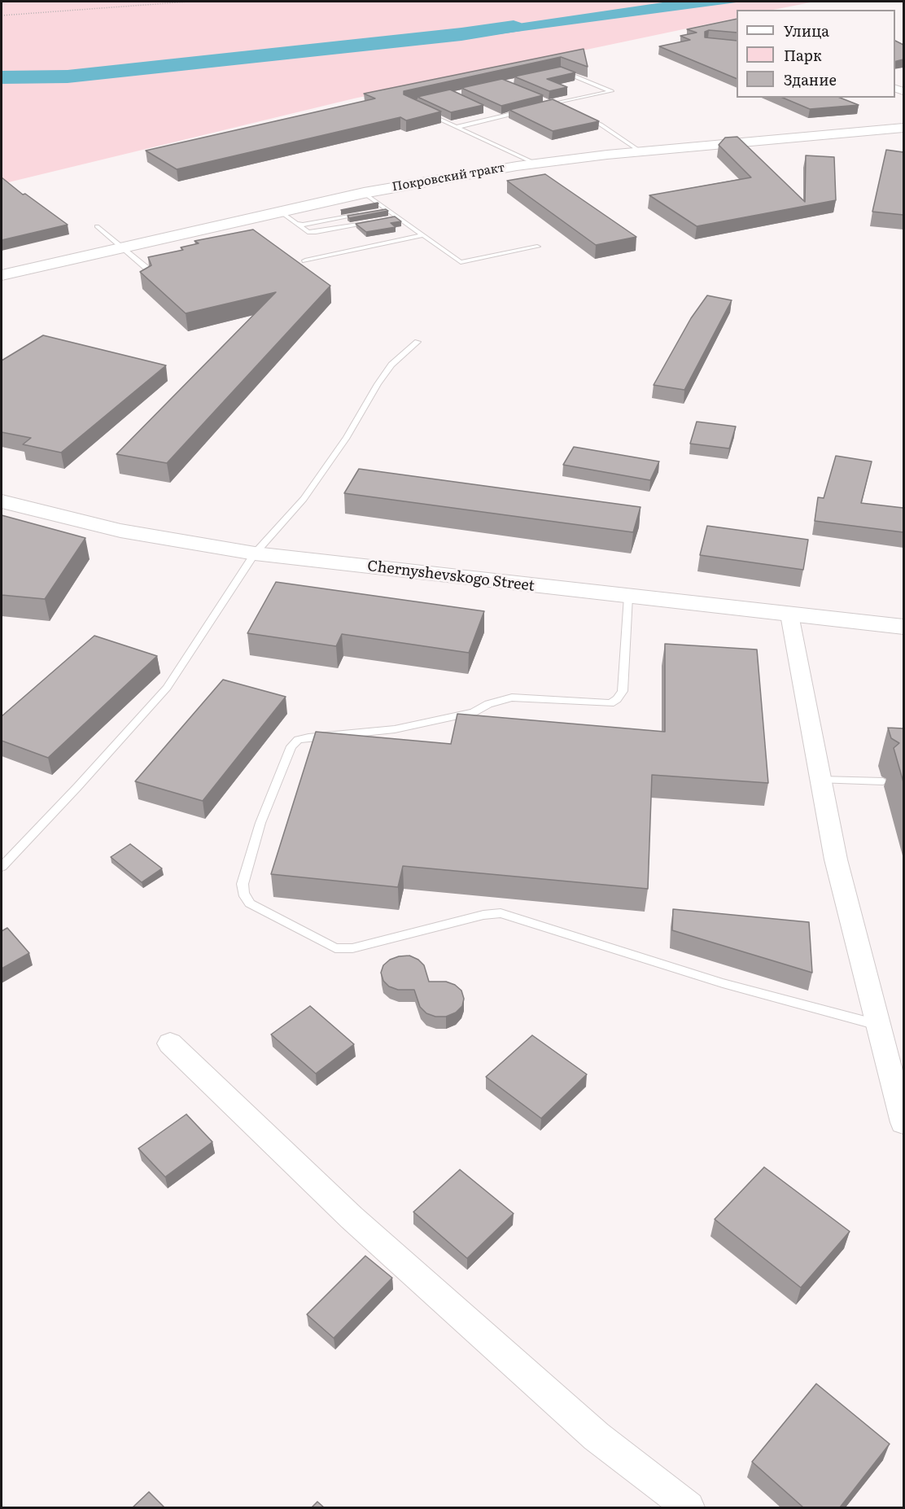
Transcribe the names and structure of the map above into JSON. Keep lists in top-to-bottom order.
{
  "streets": {
    "main road": ["Покровский тракт", "Chernyshevskogo Street"]
  },
  "legend": ["Улица", "Парк", "Здание"]
}
